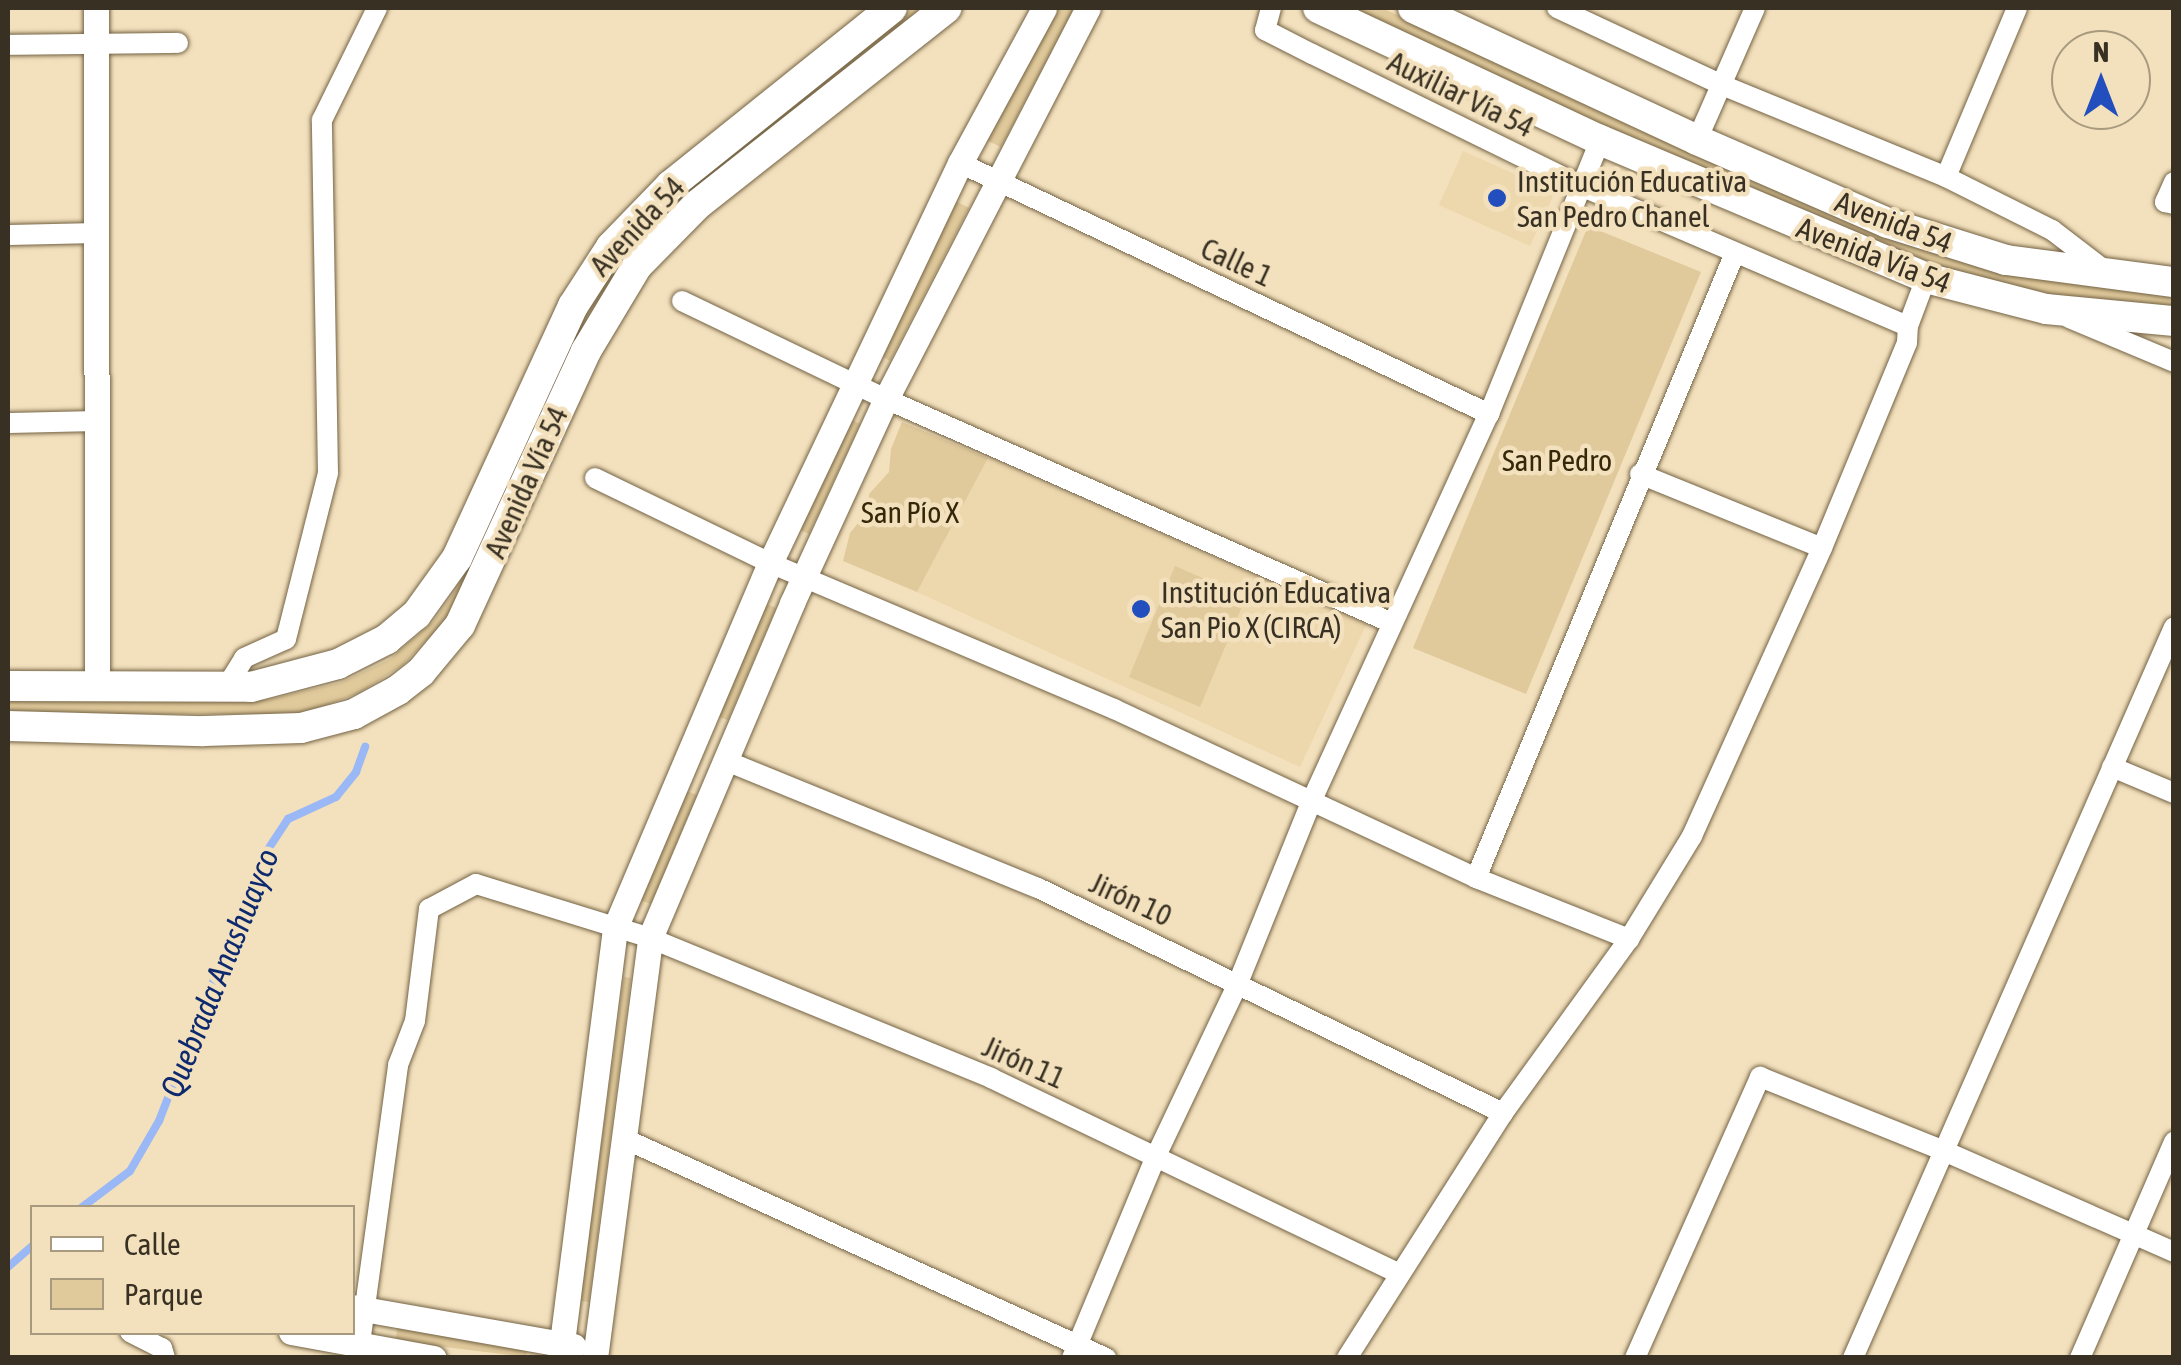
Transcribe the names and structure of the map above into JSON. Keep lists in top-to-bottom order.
{
  "streets": {
    "main road": ["Avenida 54", "Avenida Vía 54"],
    "street": [
      "Auxiliar Vía 54",
      "Calle 1",
      "Jirón 10",
      "Jirón 11"
    ]
  },
  "water": ["Quebrada Anashuayco"],
  "parks": ["San Pedro", "San Pío X"],
  "places": ["Institución Educativa San Pedro Chanel", "Institución Educativa San Pio X (CIRCA)"],
  "legend": ["Calle", "Parque"],
  "north": "top"
}
